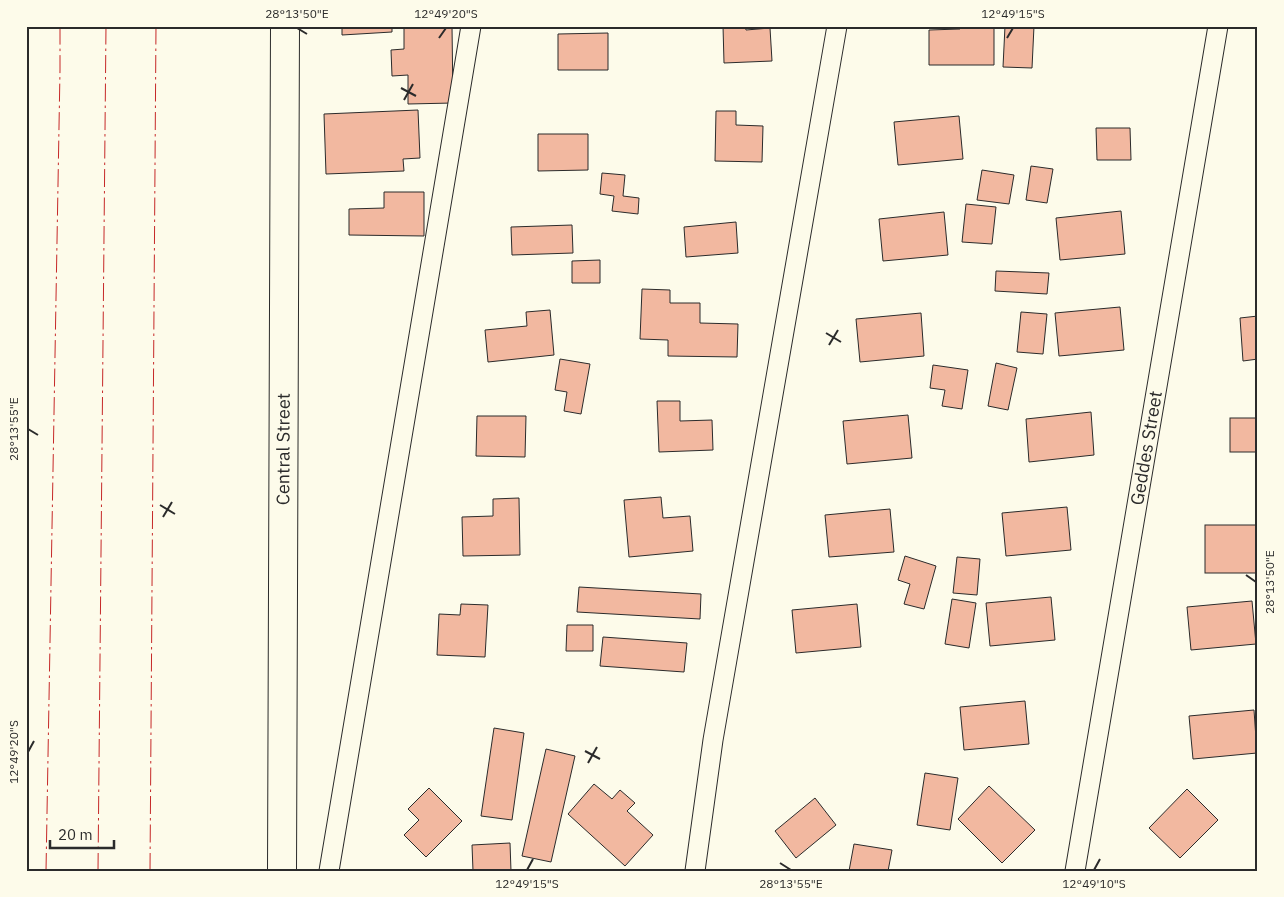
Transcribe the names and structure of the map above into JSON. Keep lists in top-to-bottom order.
{
  "streets": {
    "main road": ["Central Street"],
    "street": ["Geddes Street"]
  },
  "scale_bar": "20 m",
  "coordinates": [
    "28°13'50\"E",
    "12°49'20\"S",
    "12°49'15\"S",
    "28°13'55\"E",
    "12°49'10\"S"
  ]
}
